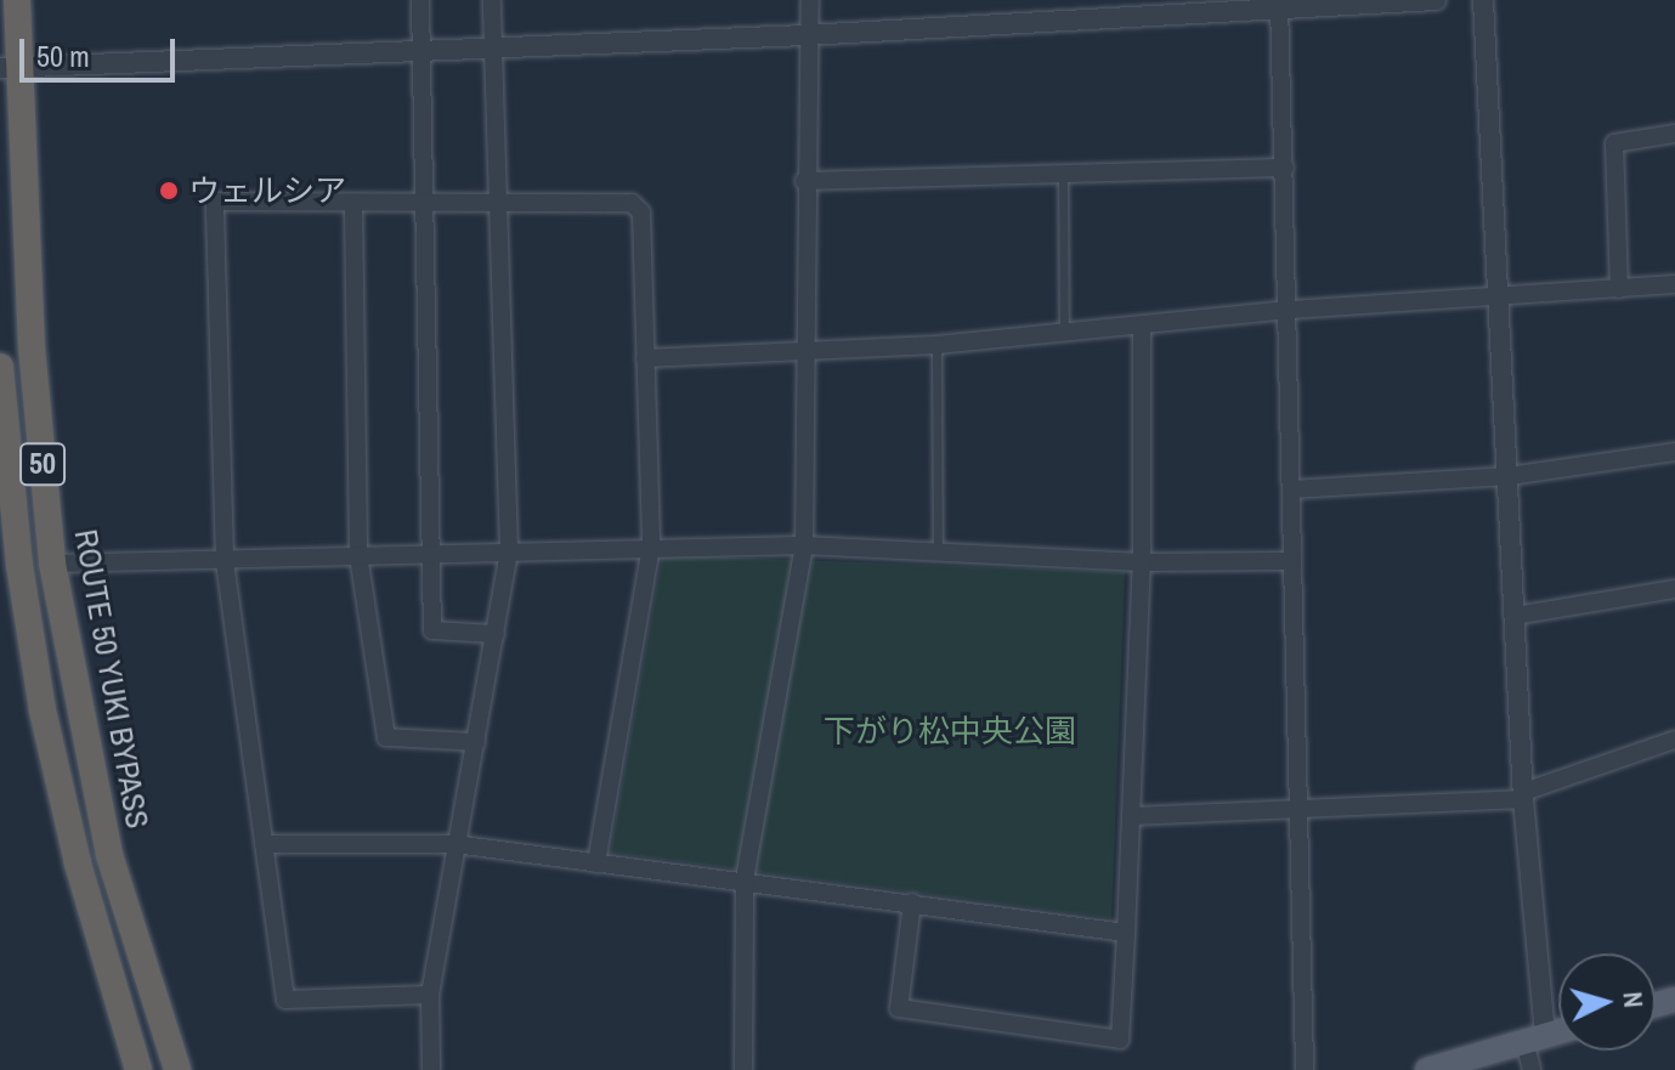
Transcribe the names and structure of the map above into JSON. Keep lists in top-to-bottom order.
{
  "streets": {
    "highway": ["50", "ROUTE 50 YUKI BYPASS"]
  },
  "parks": ["下がり松中央公園"],
  "places": ["ウェルシア"],
  "scale_bar": "50 m",
  "north": "right"
}
